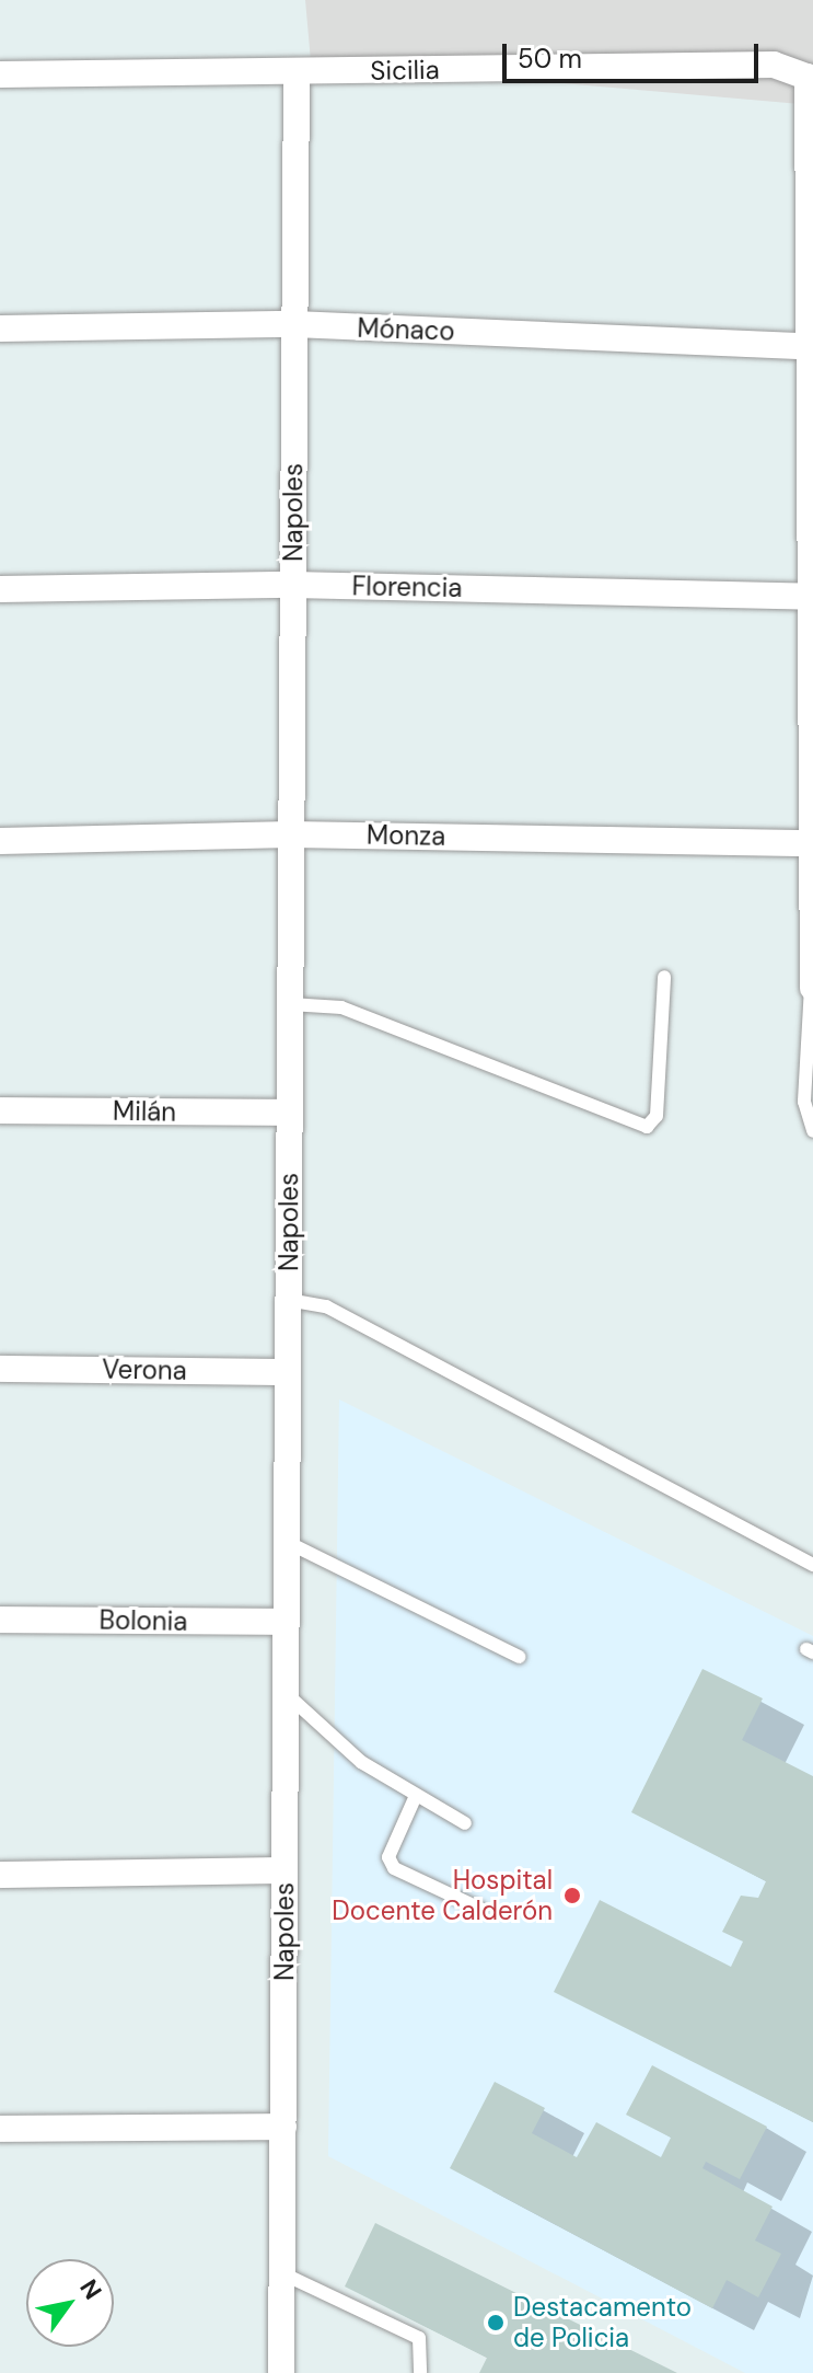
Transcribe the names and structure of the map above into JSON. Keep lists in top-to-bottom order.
{
  "streets": {
    "street": [
      "Sicilia",
      "Mónaco",
      "Napoles",
      "Florencia",
      "Monza",
      "Milán",
      "Verona",
      "Bolonia"
    ]
  },
  "crossings": [
    ["Sicilia", "Napoles"],
    ["Mónaco", "Napoles"],
    ["Napoles", "Florencia"],
    ["Napoles", "Monza"],
    ["Napoles", "Milán"],
    ["Napoles", "Verona"],
    ["Napoles", "Bolonia"]
  ],
  "places": ["Hospital Docente Calderón", "Destacamento de Policia"],
  "scale_bar": "50 m",
  "north": "top right"
}
